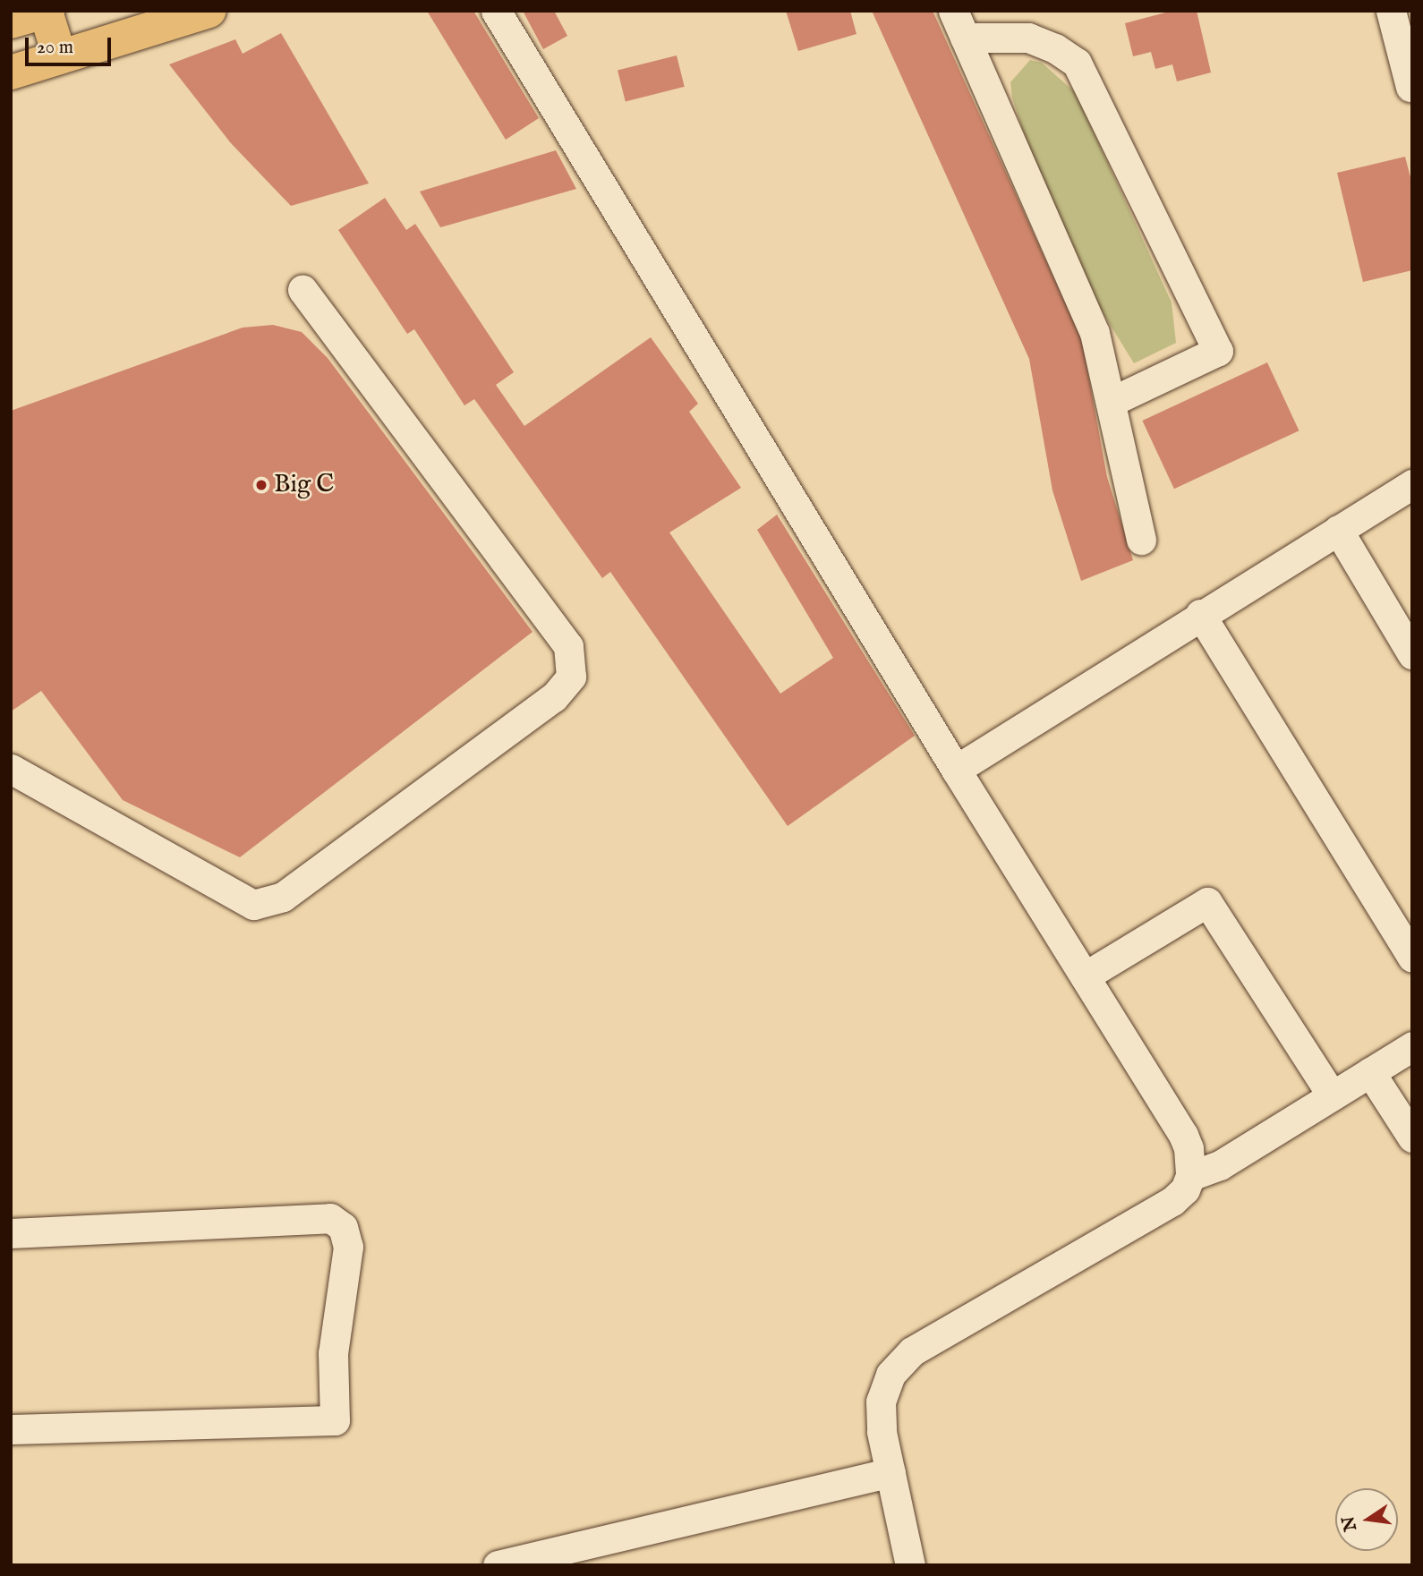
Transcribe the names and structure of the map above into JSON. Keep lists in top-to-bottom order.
{
  "places": ["Big C"],
  "scale_bar": "20 m",
  "north": "left"
}
